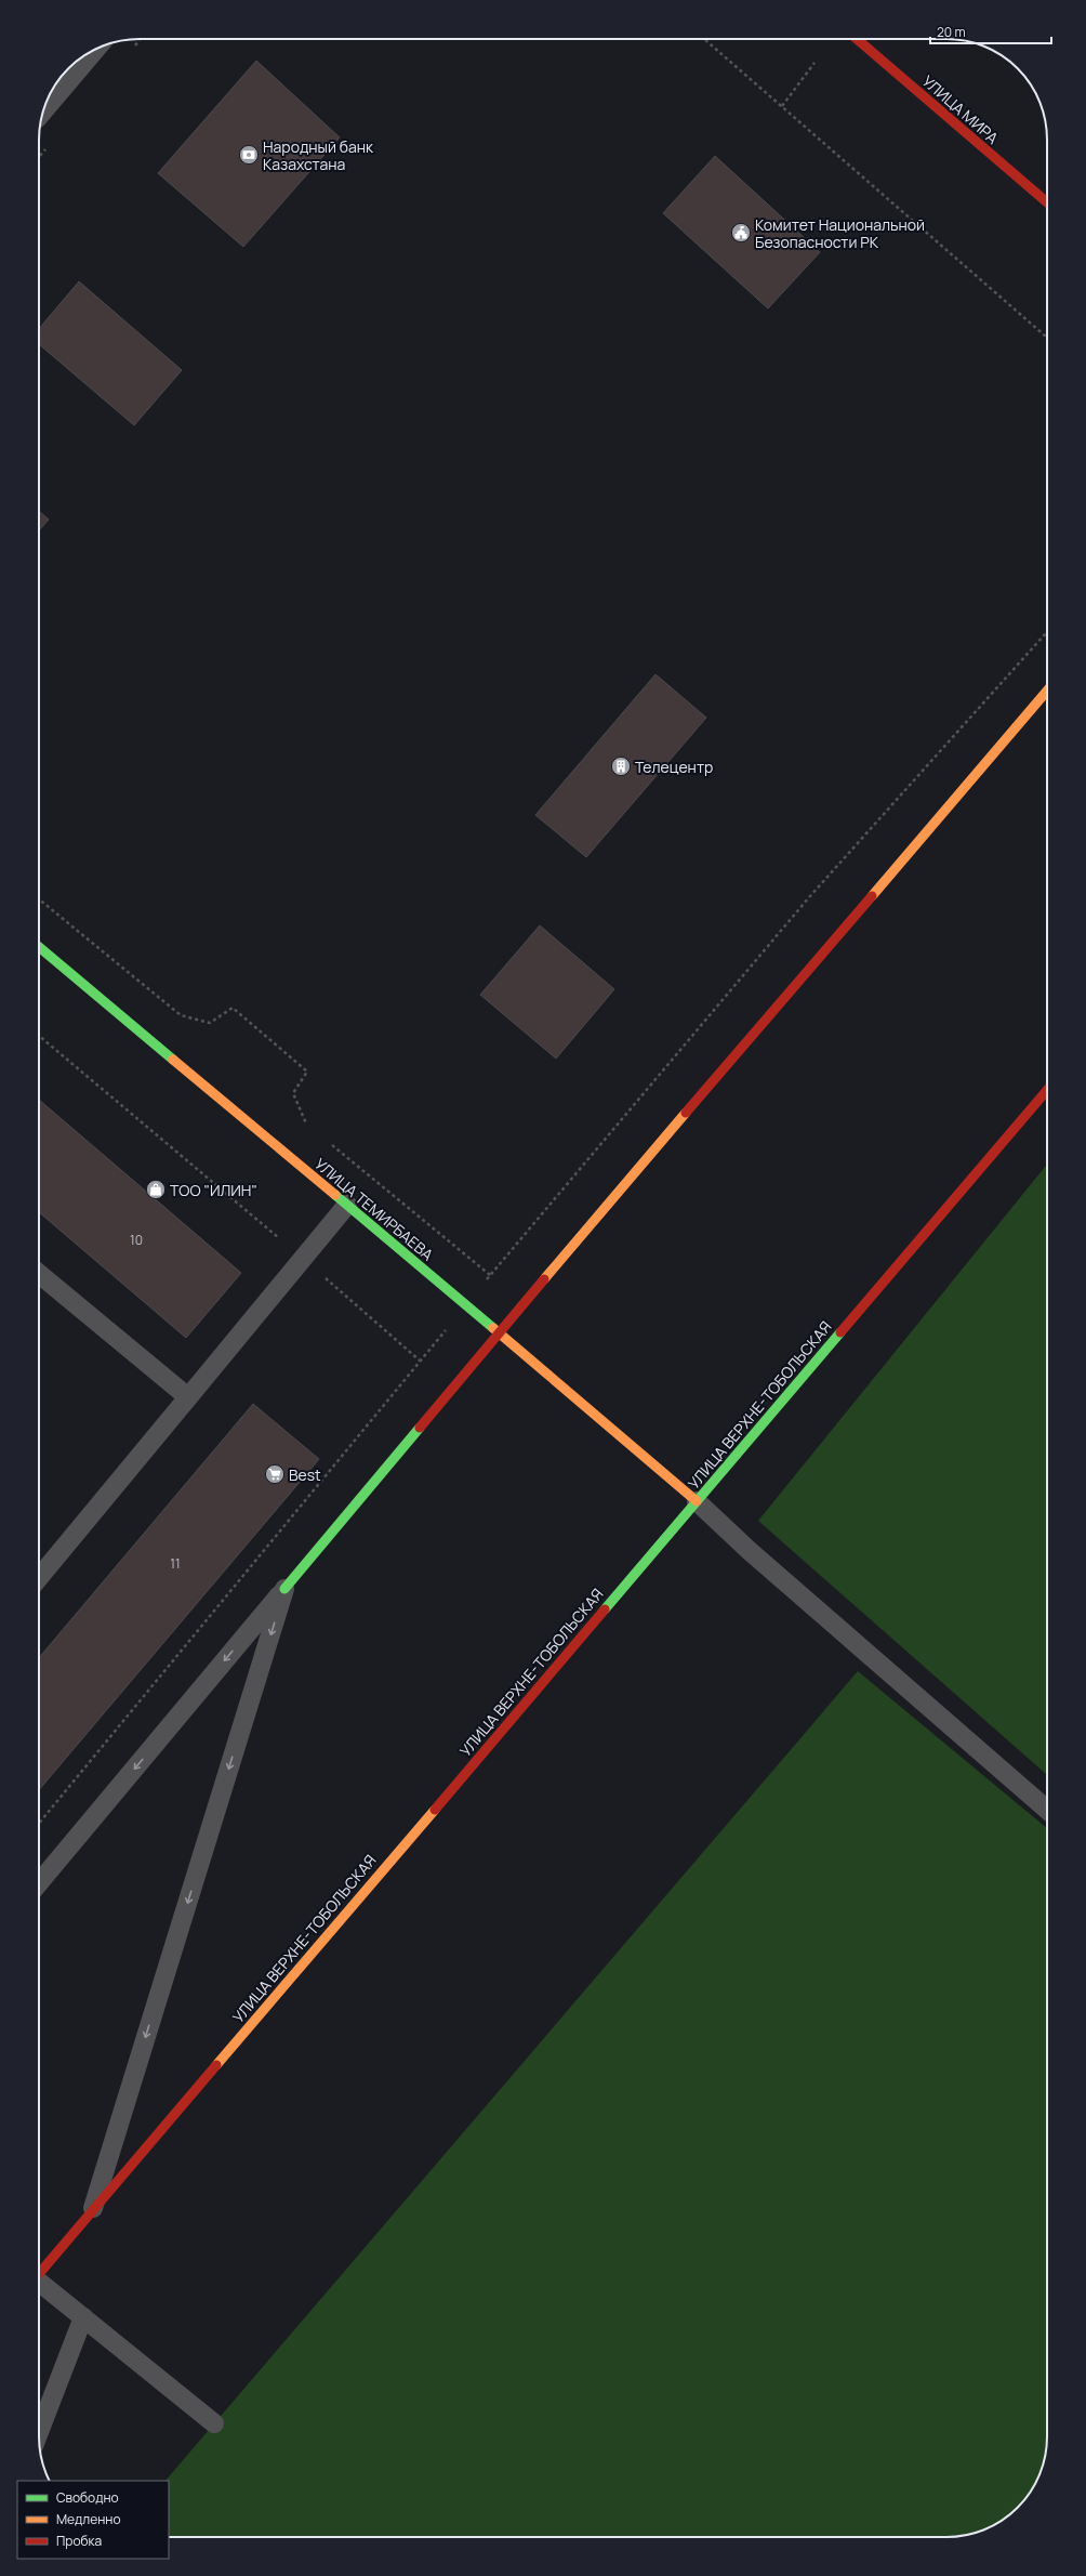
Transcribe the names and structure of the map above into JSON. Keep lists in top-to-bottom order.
{
  "streets": {
    "street": ["УЛИЦА МИРА", "УЛИЦА ТЕМИРБАЕВА", "УЛИЦА ВЕРХНЕ-ТОБОЛЬСКАЯ"]
  },
  "crossings": [
    ["УЛИЦА ТЕМИРБАЕВА", "УЛИЦА ВЕРХНЕ-ТОБОЛЬСКАЯ"]
  ],
  "places": {
    "bank": ["Народный банк Казахстана"],
    "public building": ["Комитет Национальной Безопасности РК"],
    "building": ["Телецентр"],
    "shop": ["ТОО \"ИЛИН\""],
    "supermarket": ["Best"]
  },
  "house_numbers": ["10", "11"],
  "legend": ["Свободно", "Медленно", "Пробка"],
  "scale_bar": "20 m"
}
